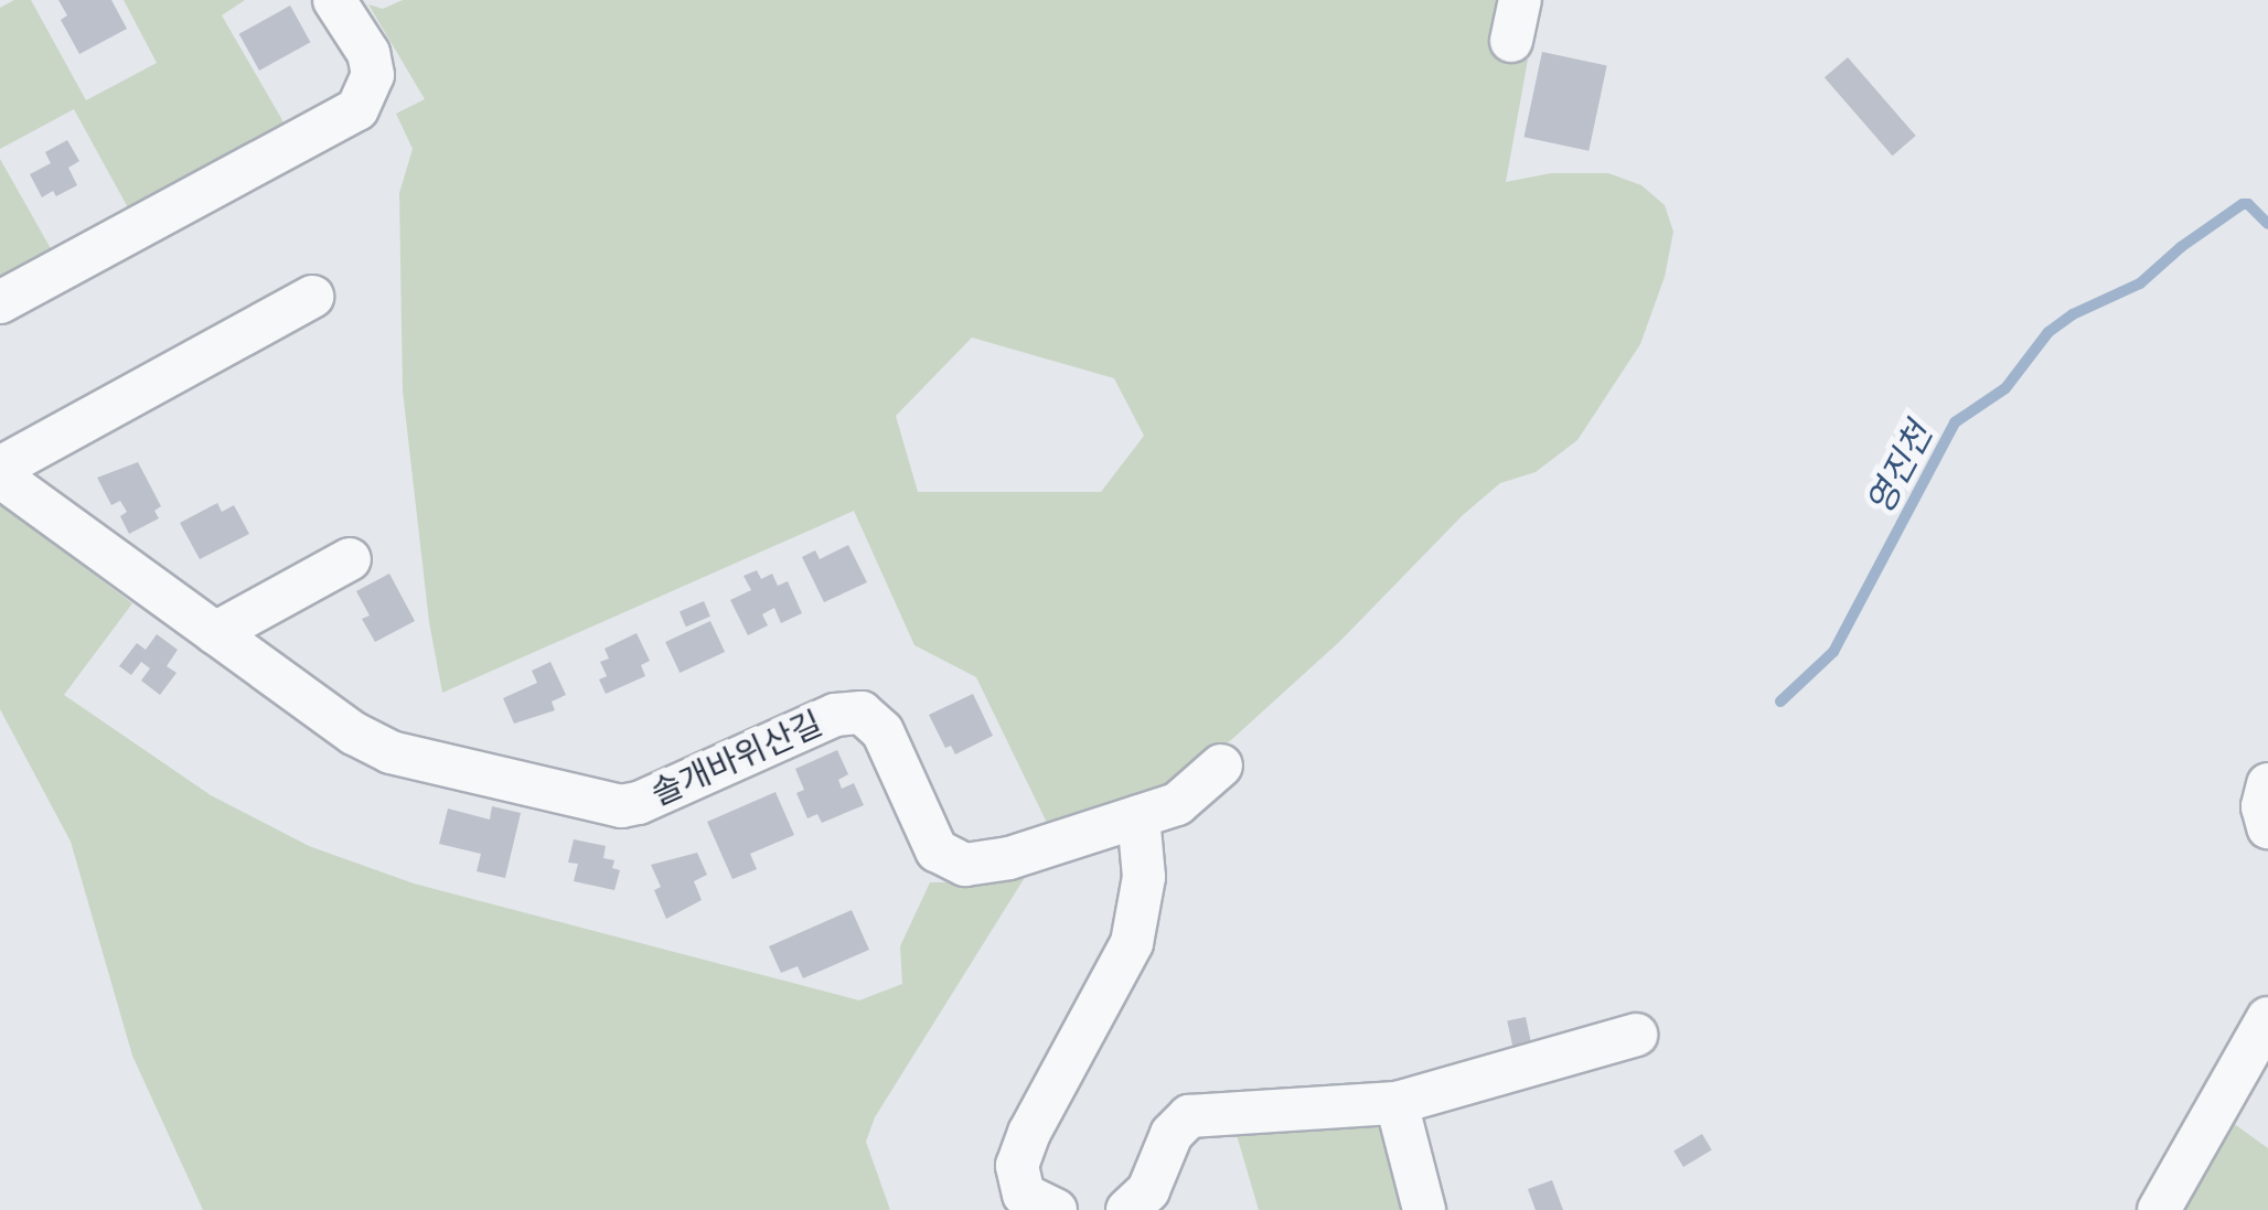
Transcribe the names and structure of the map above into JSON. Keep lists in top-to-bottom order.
{
  "streets": {
    "lane": ["솔개바위산길"]
  },
  "water": ["영진천"]
}
